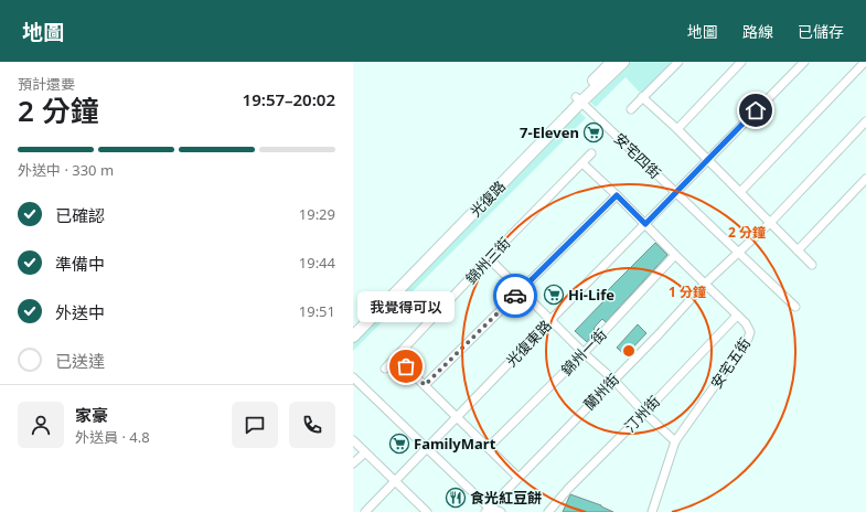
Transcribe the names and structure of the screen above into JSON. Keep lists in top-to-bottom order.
{
  "streets": {
    "street": [
      "安宅四街",
      "光復路",
      "錦州三街",
      "光復東路",
      "錦州一街",
      "安宅五街",
      "蘭州街",
      "汀州街"
    ]
  },
  "crossings": [
    ["安宅四街", "光復路"],
    ["安宅四街", "光復東路"],
    ["安宅四街", "蘭州街"],
    ["錦州三街", "安宅五街"],
    ["光復東路", "安宅五街"],
    ["錦州一街", "安宅五街"],
    ["安宅五街", "蘭州街"],
    ["安宅五街", "汀州街"]
  ],
  "places": {
    "supermarket": ["7-Eleven", "Hi-Life", "FamilyMart"],
    "other": ["我覺得可以"],
    "restaurant": ["食光紅豆餅"]
  },
  "page": {
    "header": "地圖",
    "nav": ["地圖", "路線", "已儲存"],
    "heading": ["2 分鐘", "預計還要", "19:57–20:02"],
    "panel": ["家豪", "外送員 · 4.8"],
    "bar": "外送中 · 330 m",
    "list": [
      ["已確認", "19:29"],
      ["準備中", "19:44"],
      ["外送中", "19:51"],
      "已送達"
    ],
    "bubble": "我覺得可以"
  },
  "rings": ["2 分鐘", "1 分鐘"]
}
